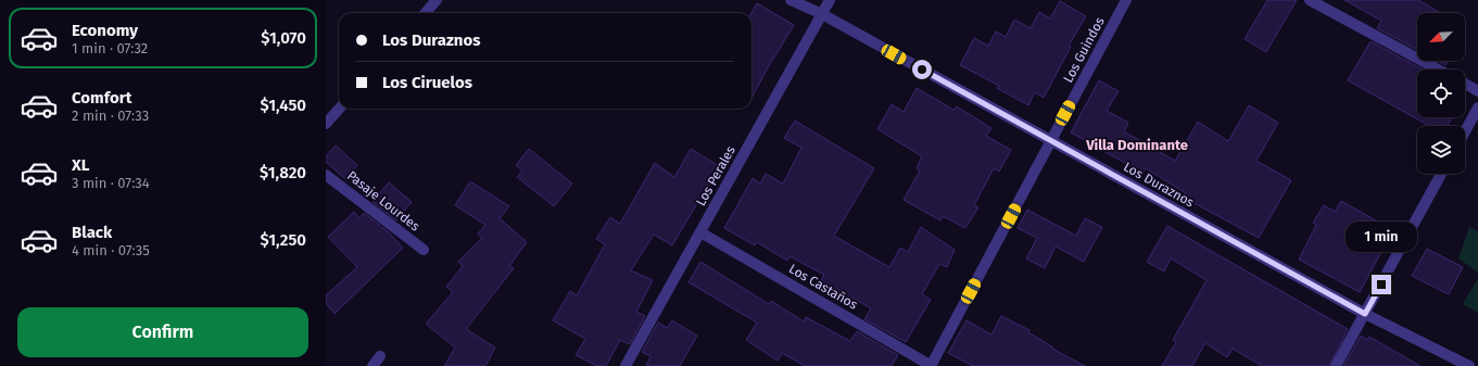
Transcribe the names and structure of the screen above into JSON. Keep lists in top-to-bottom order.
{
  "streets": {
    "street": [
      "Los Guindos",
      "Los Perales",
      "Los Duraznos",
      "Pasaje Lourdes",
      "Los Castaños"
    ]
  },
  "crossings": [
    ["Los Guindos", "Los Duraznos"],
    ["Los Guindos", "Los Castaños"],
    ["Los Perales", "Los Duraznos"],
    ["Los Perales", "Los Castaños"]
  ],
  "districts": ["Villa Dominante"],
  "north": "bottom left",
  "page": {
    "list": [
      {
        "name": "Economy",
        "note": "1 min · 07:32",
        "value": "$1,070"
      },
      {
        "name": "Comfort",
        "note": "2 min · 07:33",
        "value": "$1,450"
      },
      {
        "name": "XL",
        "note": "3 min · 07:34",
        "value": "$1,820"
      },
      {
        "name": "Black",
        "note": "4 min · 07:35",
        "value": "$1,250"
      }
    ],
    "banner": ["Los Duraznos", "Los Ciruelos"],
    "bubble": "1 min",
    "buttons": "Confirm"
  }
}
